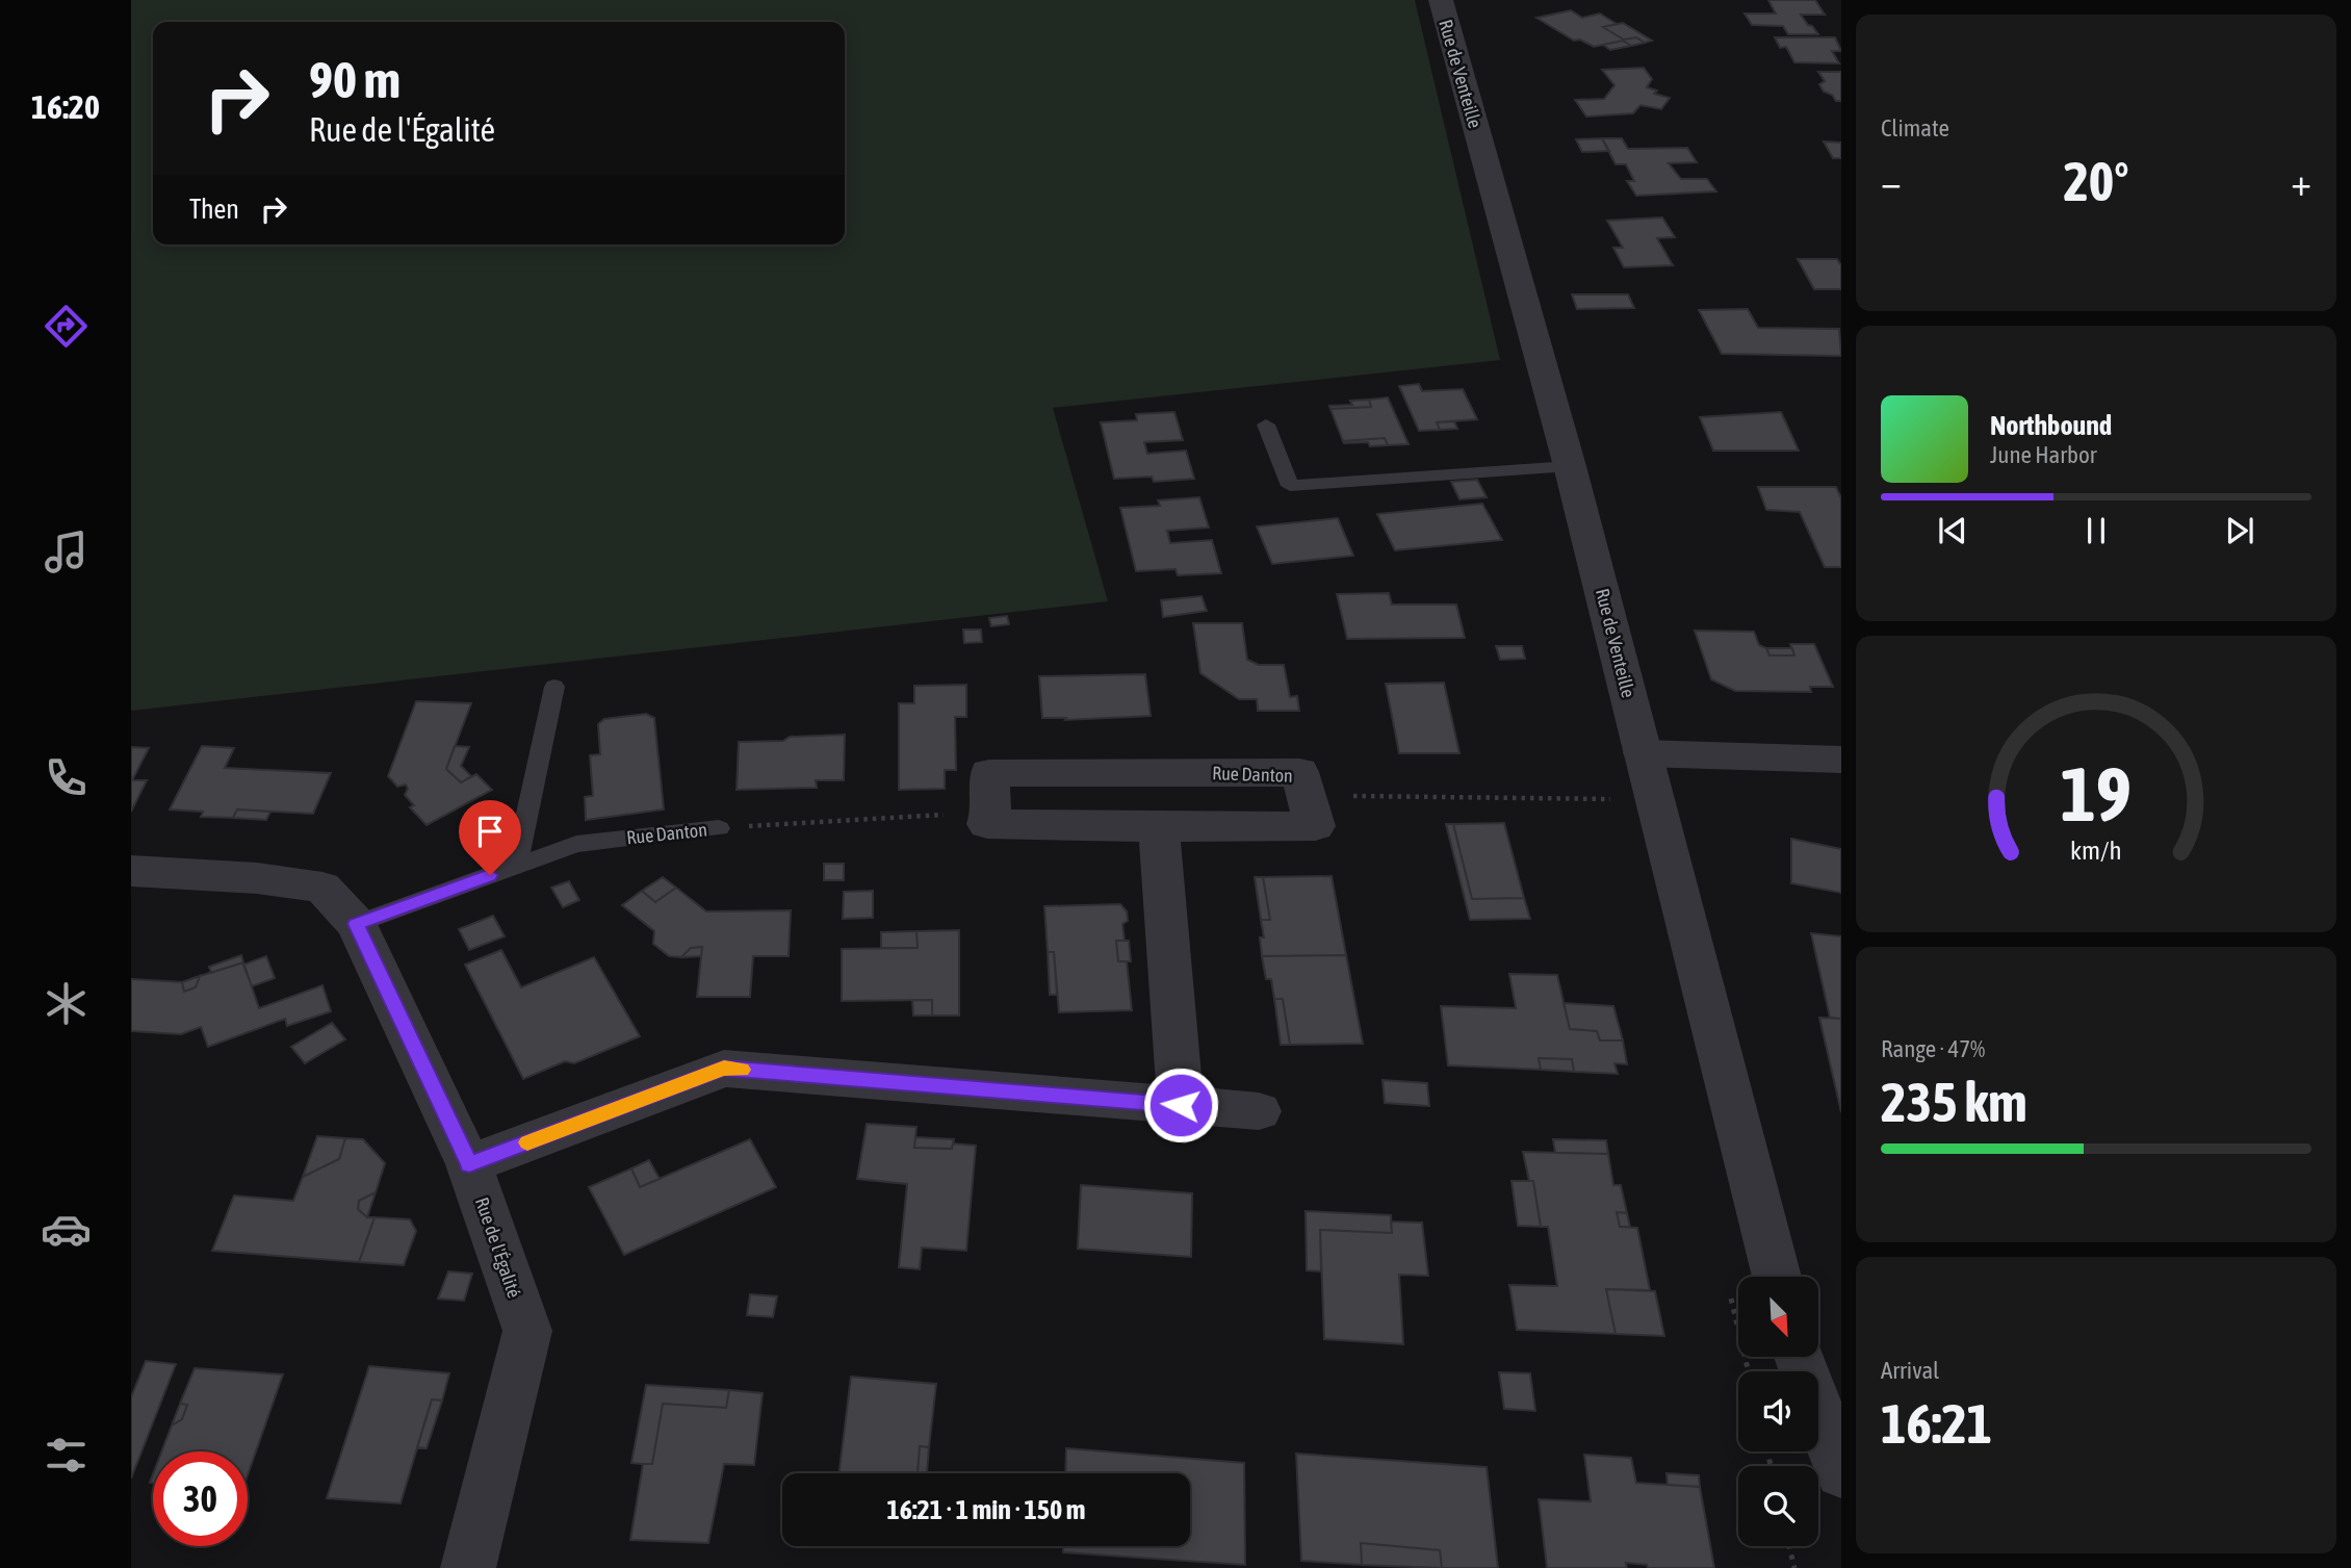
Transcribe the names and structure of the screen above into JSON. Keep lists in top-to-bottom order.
{
  "streets": {
    "street": ["Rue de Venteille", "Rue Danton", "Rue de l'Égalité"]
  },
  "crossings": [
    ["Rue Danton", "Rue de l'Égalité"]
  ],
  "north": "bottom right",
  "page": {
    "tabs": "16:20",
    "tile": [
      "Climate",
      ["Range · 47%", "235 km"],
      ["Arrival", "16:21"]
    ],
    "turn": ["90 m", "Rue de l'Égalité"],
    "heat": ["−", "20°", "+"],
    "then": "Then",
    "song": ["Northbound", "June Harbor"],
    "limit": "30",
    "trip": "16:21 · 1 min · 150 m",
    "gauge": ["19", "km/h"]
  }
}
